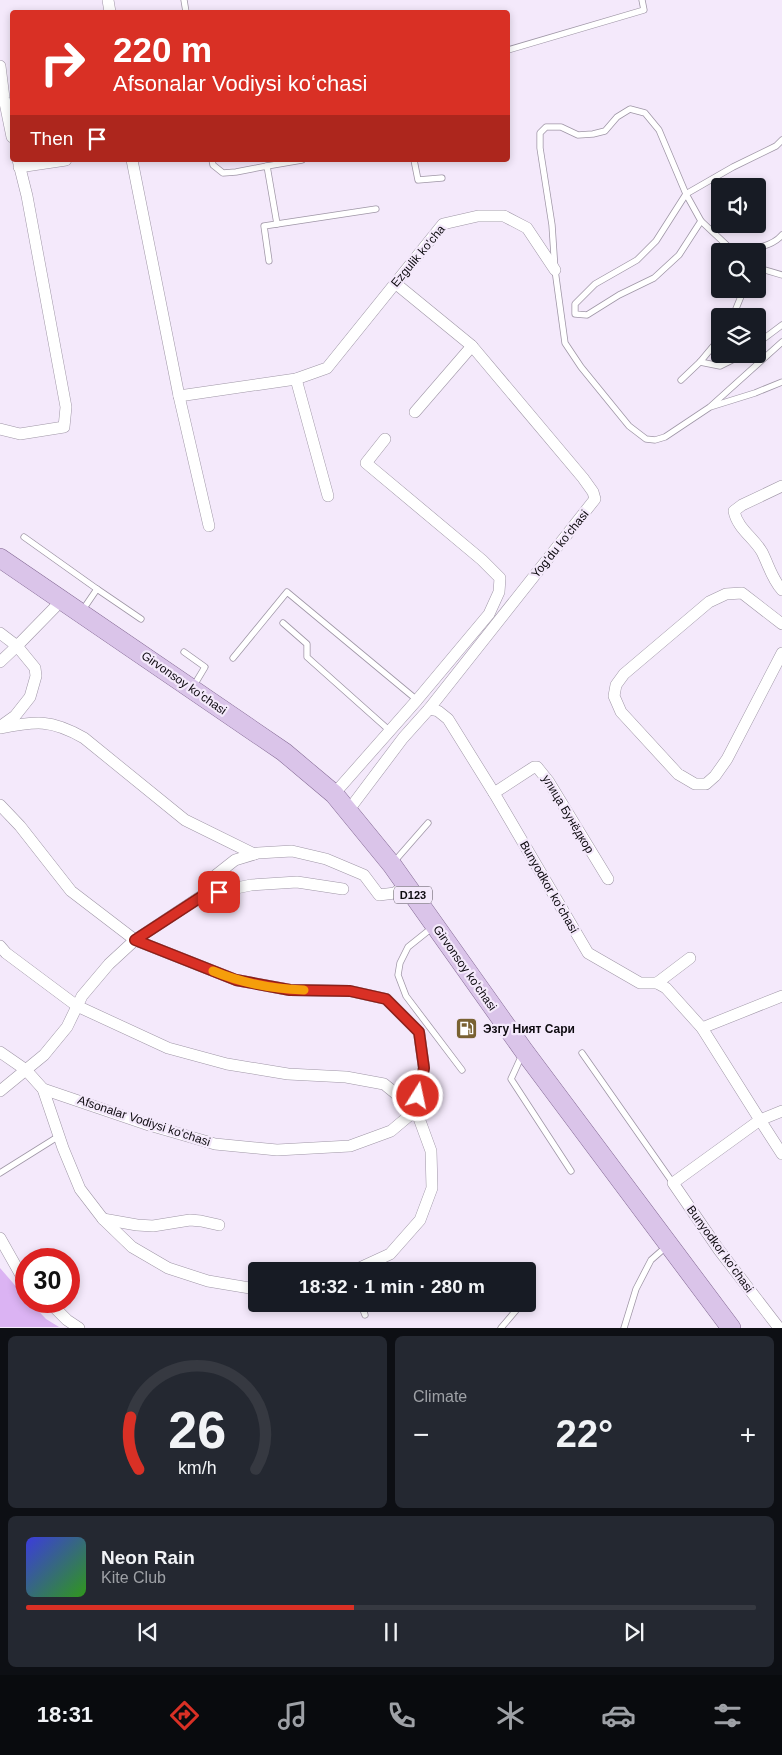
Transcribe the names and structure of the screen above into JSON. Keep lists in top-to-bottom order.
{
  "streets": {
    "main road": ["Girvonsoy koʻchasi", "D123"],
    "street": [
      "Ezgulik ko'cha",
      "Yogʻdu koʻchasi",
      "улица Бунёдкор",
      "Bunyodkor koʻchasi",
      "Afsonalar Vodiysi koʻchasi"
    ]
  },
  "crossings": [
    ["Yogʻdu koʻchasi", "Girvonsoy koʻchasi"],
    ["Yogʻdu koʻchasi", "Bunyodkor koʻchasi"],
    ["улица Бунёдкор", "Bunyodkor koʻchasi"]
  ],
  "places": {
    "fuel station": ["Эзгу Ният Сари"]
  },
  "page": {
    "turn": ["220 m", "Afsonalar Vodiysi koʻchasi"],
    "then": "Then",
    "limit": "30",
    "trip": "18:32 · 1 min · 280 m",
    "tile": "Climate",
    "heat": ["−", "22°", "+"],
    "song": ["Neon Rain", "Kite Club"],
    "tabs": "18:31",
    "gauge": ["26", "km/h"]
  }
}
